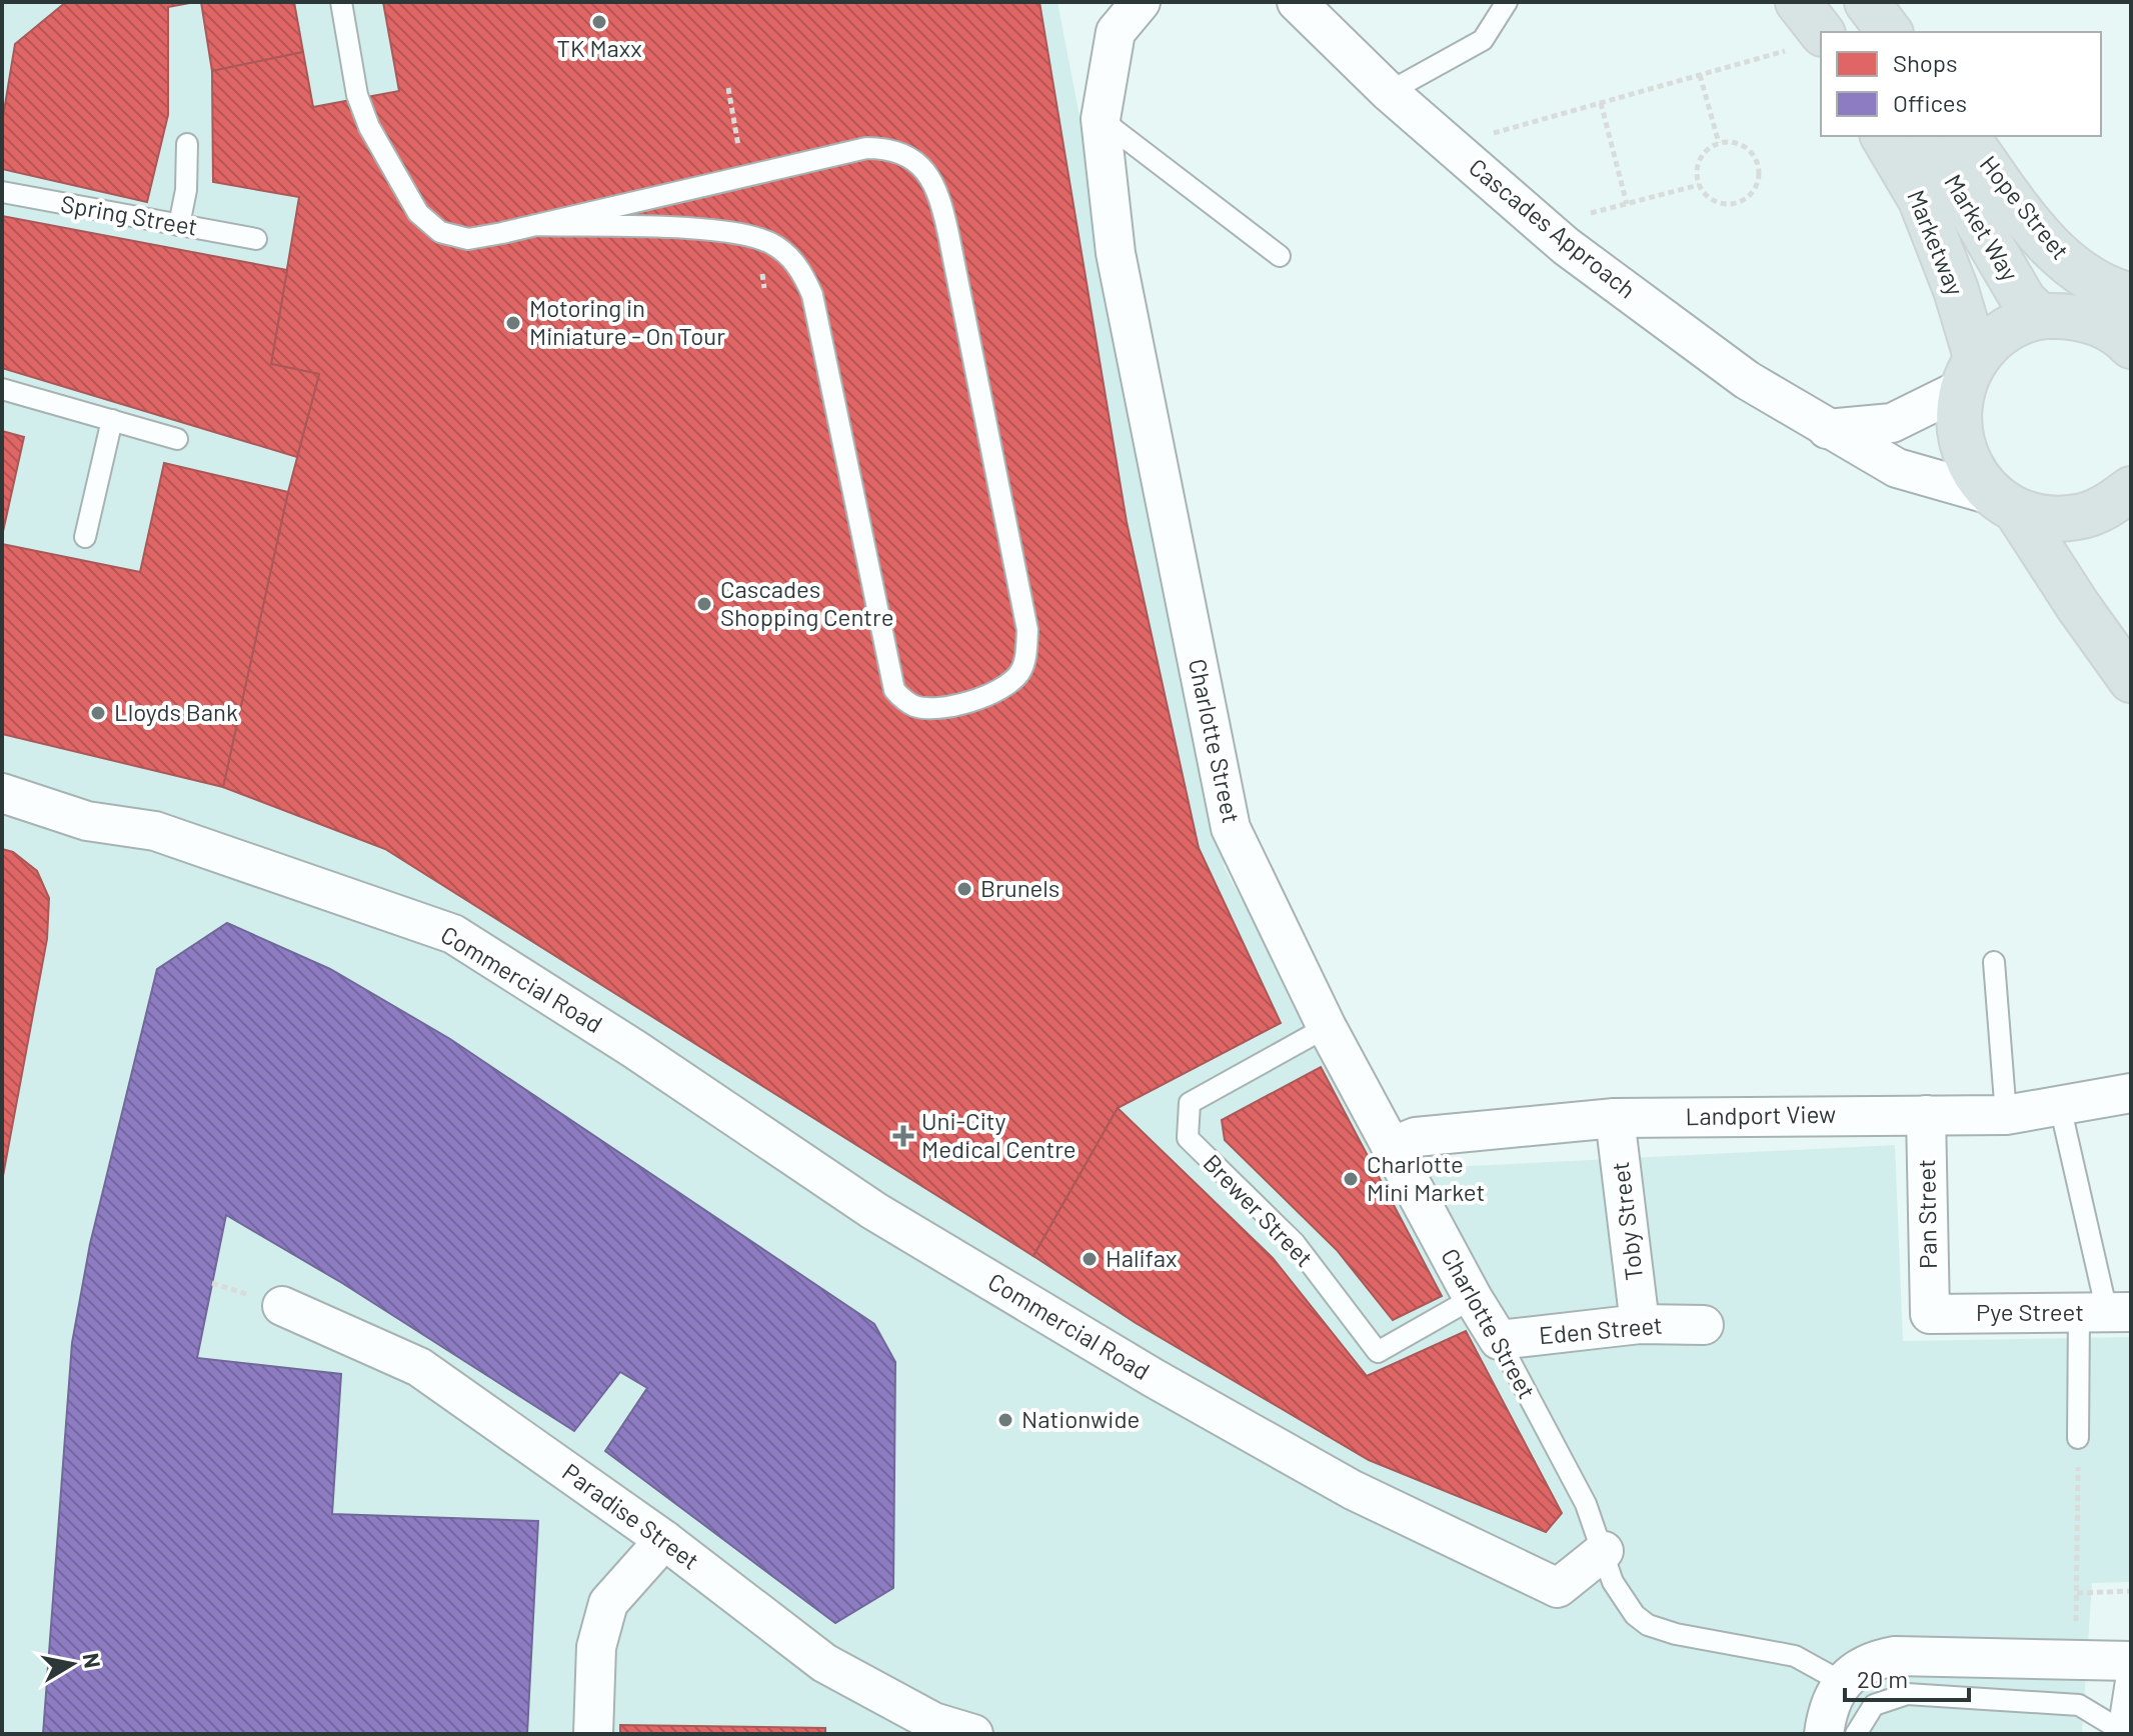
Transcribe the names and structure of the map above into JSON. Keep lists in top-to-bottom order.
{
  "streets": {
    "main road": ["Hope Street", "Market Way", "Marketway"],
    "street": [
      "Cascades Approach",
      "Charlotte Street",
      "Commercial Road",
      "Landport View",
      "Pan Street",
      "Toby Street",
      "Pye Street",
      "Eden Street",
      "Paradise Street"
    ],
    "lane": ["Spring Street", "Brewer Street"]
  },
  "crossings": [
    ["Cascades Approach", "Marketway"],
    ["Charlotte Street", "Commercial Road"],
    ["Charlotte Street", "Landport View"],
    ["Charlotte Street", "Brewer Street"],
    ["Charlotte Street", "Eden Street"],
    ["Landport View", "Pan Street"],
    ["Landport View", "Toby Street"],
    ["Pan Street", "Pye Street"],
    ["Toby Street", "Eden Street"]
  ],
  "places": {
    "other": [
      "TK Maxx",
      "Motoring in Miniature - On Tour",
      "Cascades Shopping Centre",
      "Lloyds Bank",
      "Brunels",
      "Charlotte Mini Market",
      "Halifax",
      "Nationwide"
    ],
    "health": ["Uni-City Medical Centre"]
  },
  "legend": ["Shops", "Offices"],
  "scale_bar": "20 m",
  "north": "right"
}
